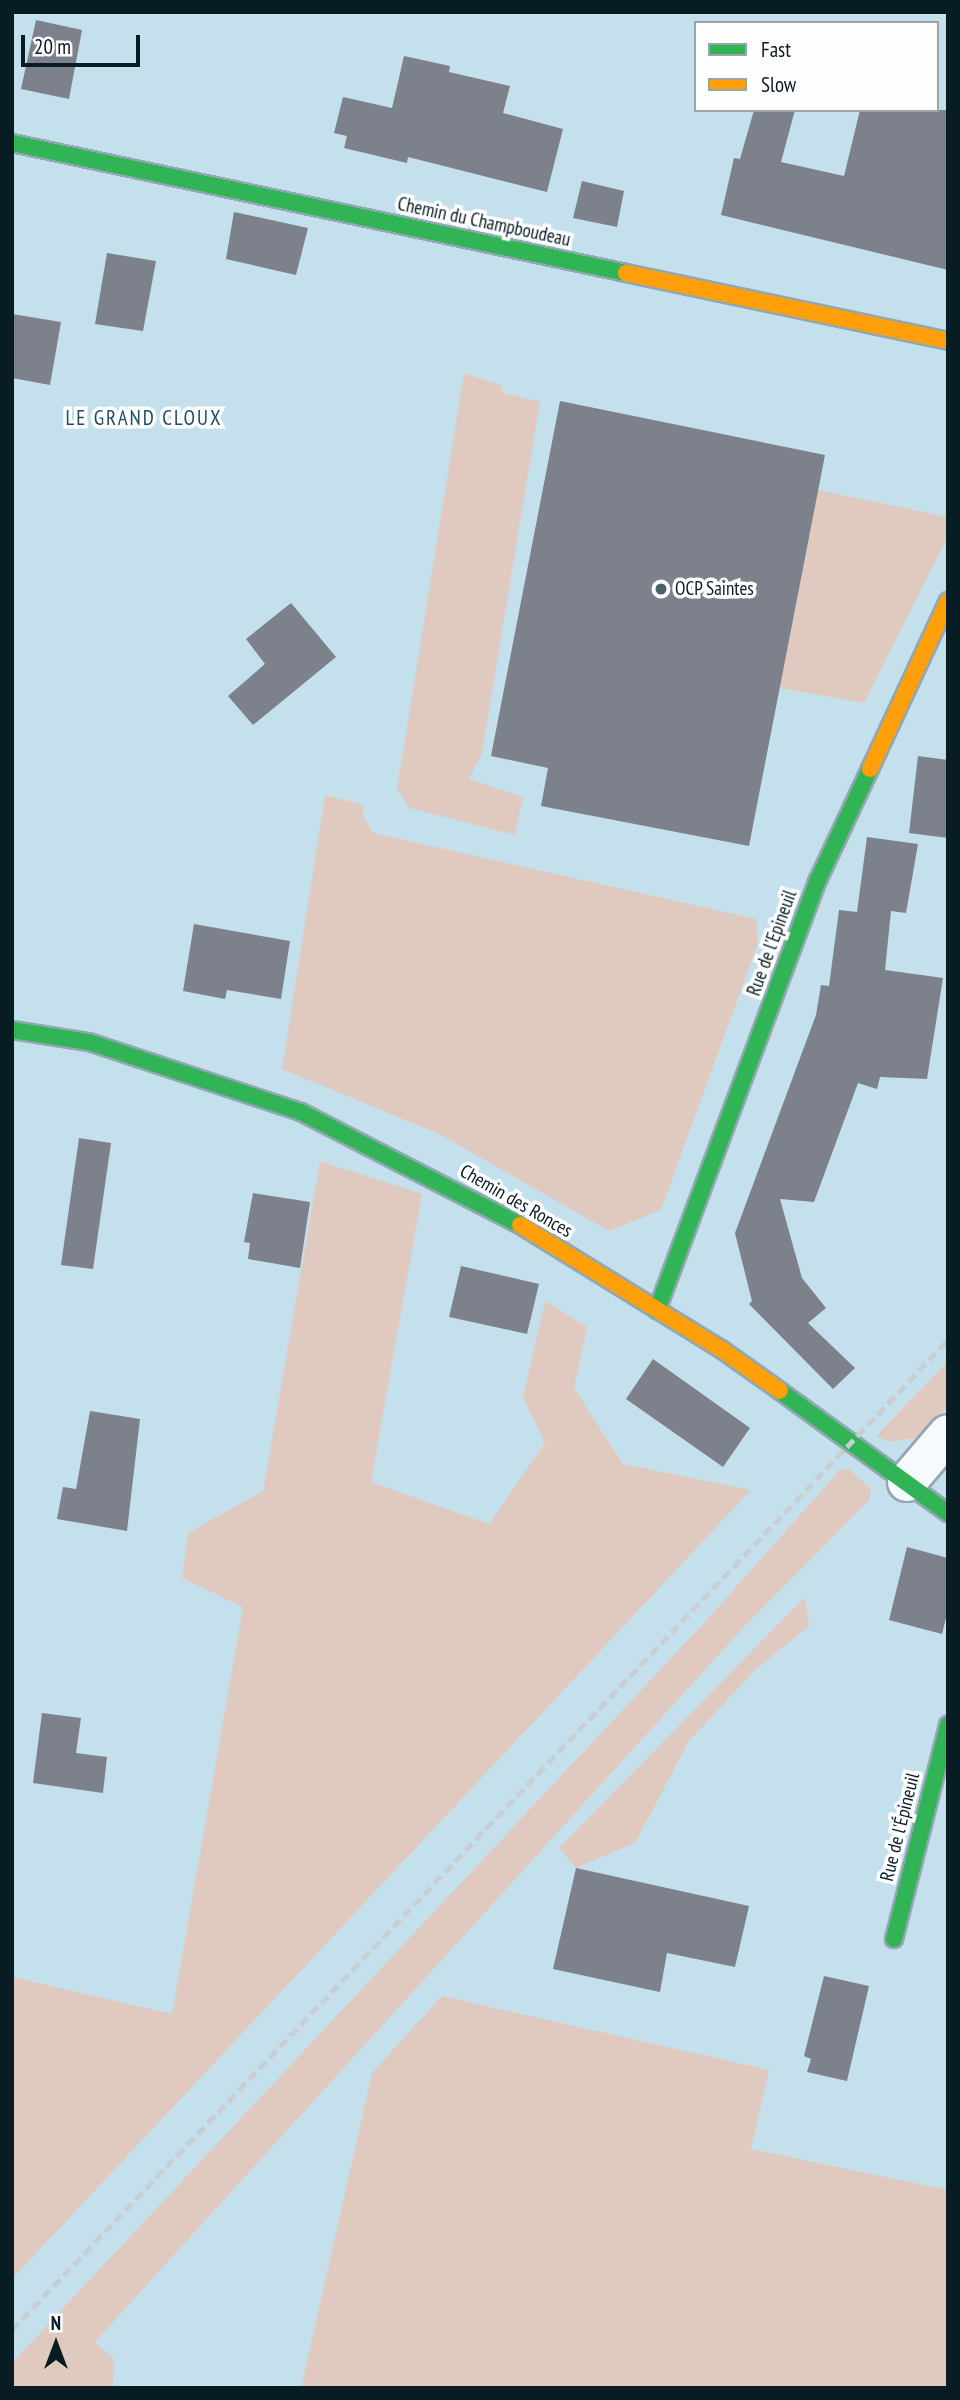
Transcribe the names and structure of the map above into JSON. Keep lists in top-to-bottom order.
{
  "streets": {
    "street": [
      "Chemin du Champboudeau",
      "Rue de l'Epineuil",
      "Chemin des Ronces",
      "Rue de l'Épineuil"
    ]
  },
  "crossings": [
    ["Rue de l'Epineuil", "Chemin des Ronces"]
  ],
  "districts": ["LE GRAND CLOUX"],
  "places": ["OCP Saintes"],
  "legend": ["Fast", "Slow"],
  "scale_bar": "20 m",
  "north": "top"
}
